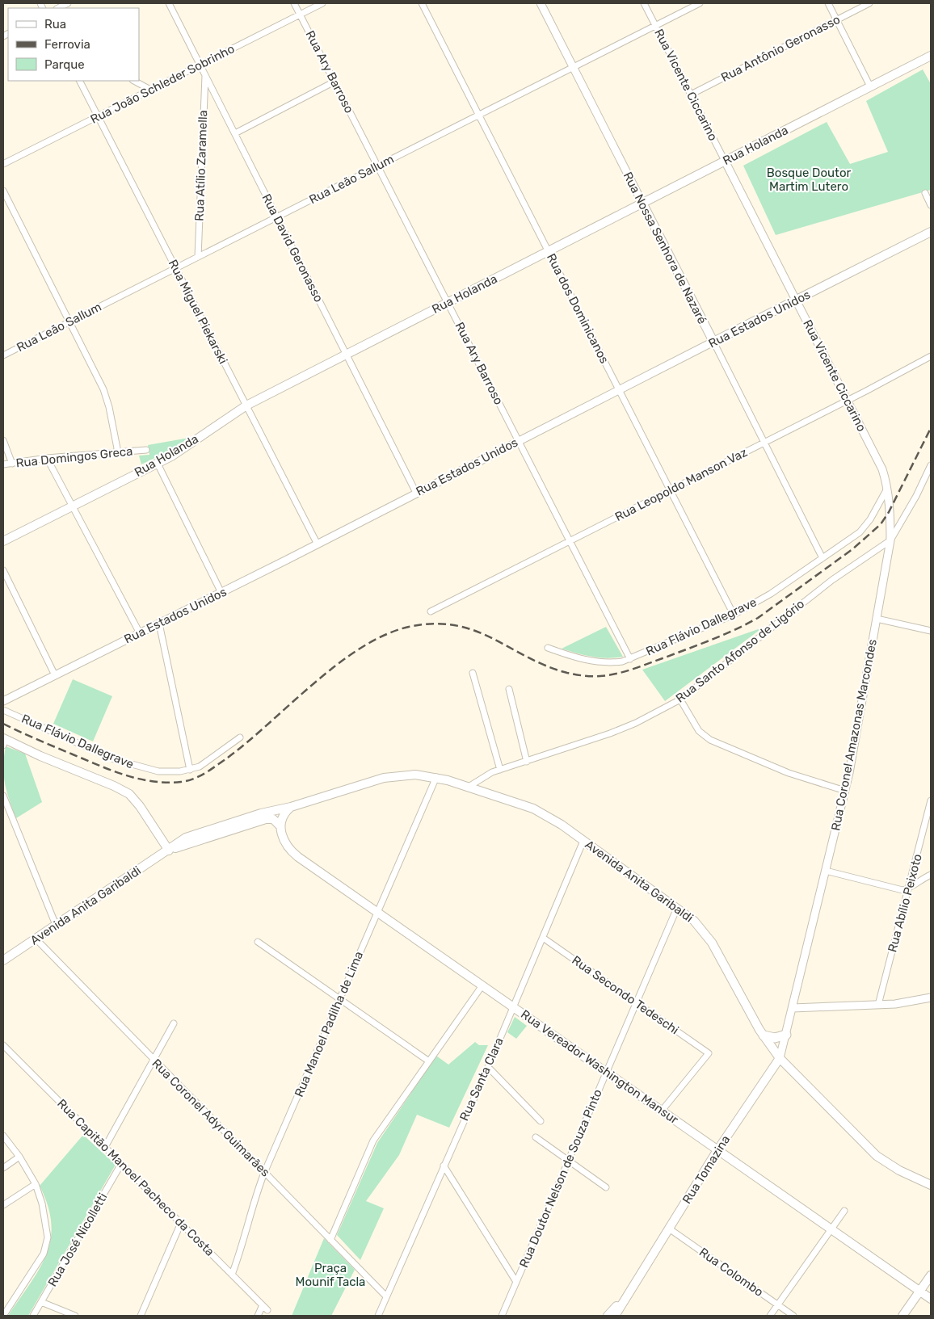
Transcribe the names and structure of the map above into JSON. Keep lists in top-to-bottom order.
{
  "streets": {
    "main road": [
      "Rua Holanda",
      "Rua Nossa Senhora de Nazaré",
      "Rua Estados Unidos",
      "Avenida Anita Garibaldi",
      "Rua Vereador Washington Mansur",
      "Rua Tomazina"
    ],
    "street": [
      "Rua Antônio Geronasso",
      "Rua Ary Barroso",
      "Rua João Schleder Sobrinho",
      "Rua Vicente Ciccarino",
      "Rua Atílio Zaramella",
      "Rua Leão Sallum",
      "Rua David Geronasso",
      "Rua dos Dominicanos",
      "Rua Miguel Piekarski",
      "Rua Domingos Greca",
      "Rua Leopoldo Manson Vaz",
      "Rua Flávio Dallegrave",
      "Rua Santo Afonso de Ligório",
      "Rua Coronel Amazonas Marcondes",
      "Rua Abílio Peixoto",
      "Rua Secondo Tedeschi",
      "Rua Manoel Padilha de Lima",
      "Rua Santa Clara",
      "Rua Coronel Adyr Guimarães",
      "Rua Capitão Manoel Pacheco da Costa",
      "Rua Doutor Nelson de Souza Pinto",
      "Rua José Nicolletti",
      "Rua Colombo"
    ]
  },
  "crossings": [
    ["Rua Antônio Geronasso", "Rua Vicente Ciccarino"],
    ["Rua Ary Barroso", "Rua João Schleder Sobrinho"],
    ["Rua Ary Barroso", "Rua Holanda"],
    ["Rua Ary Barroso", "Rua Leão Sallum"],
    ["Rua Ary Barroso", "Rua Estados Unidos"],
    ["Rua Ary Barroso", "Rua Leopoldo Manson Vaz"],
    ["Rua Ary Barroso", "Rua Flávio Dallegrave"],
    ["Rua João Schleder Sobrinho", "Rua David Geronasso"],
    ["Rua João Schleder Sobrinho", "Rua Miguel Piekarski"],
    ["Rua Vicente Ciccarino", "Rua Holanda"],
    ["Rua Vicente Ciccarino", "Rua Leão Sallum"],
    ["Rua Vicente Ciccarino", "Rua Estados Unidos"],
    ["Rua Vicente Ciccarino", "Rua Leopoldo Manson Vaz"],
    ["Rua Vicente Ciccarino", "Rua Flávio Dallegrave"],
    ["Rua Vicente Ciccarino", "Rua Santo Afonso de Ligório"],
    ["Rua Vicente Ciccarino", "Rua Coronel Amazonas Marcondes"],
    ["Rua Holanda", "Rua David Geronasso"],
    ["Rua Holanda", "Rua Nossa Senhora de Nazaré"],
    ["Rua Holanda", "Rua dos Dominicanos"],
    ["Rua Holanda", "Rua Miguel Piekarski"],
    ["Rua Atílio Zaramella", "Rua Leão Sallum"],
    ["Rua Atílio Zaramella", "Rua David Geronasso"],
    ["Rua Leão Sallum", "Rua David Geronasso"],
    ["Rua Leão Sallum", "Rua Nossa Senhora de Nazaré"],
    ["Rua Leão Sallum", "Rua dos Dominicanos"],
    ["Rua Leão Sallum", "Rua Miguel Piekarski"],
    ["Rua David Geronasso", "Rua Estados Unidos"],
    ["Rua Nossa Senhora de Nazaré", "Rua Estados Unidos"],
    ["Rua Nossa Senhora de Nazaré", "Rua Leopoldo Manson Vaz"],
    ["Rua Nossa Senhora de Nazaré", "Rua Flávio Dallegrave"],
    ["Rua dos Dominicanos", "Rua Estados Unidos"],
    ["Rua dos Dominicanos", "Rua Leopoldo Manson Vaz"],
    ["Rua dos Dominicanos", "Rua Flávio Dallegrave"],
    ["Rua Miguel Piekarski", "Rua Estados Unidos"],
    ["Rua Santo Afonso de Ligório", "Rua Coronel Amazonas Marcondes"],
    ["Rua Santo Afonso de Ligório", "Avenida Anita Garibaldi"],
    ["Rua Coronel Amazonas Marcondes", "Avenida Anita Garibaldi"],
    ["Rua Coronel Amazonas Marcondes", "Rua Tomazina"],
    ["Avenida Anita Garibaldi", "Rua Manoel Padilha de Lima"],
    ["Avenida Anita Garibaldi", "Rua Vereador Washington Mansur"],
    ["Avenida Anita Garibaldi", "Rua Santa Clara"],
    ["Avenida Anita Garibaldi", "Rua Coronel Adyr Guimarães"],
    ["Avenida Anita Garibaldi", "Rua Tomazina"],
    ["Avenida Anita Garibaldi", "Rua Doutor Nelson de Souza Pinto"],
    ["Rua Secondo Tedeschi", "Rua Vereador Washington Mansur"],
    ["Rua Secondo Tedeschi", "Rua Santa Clara"],
    ["Rua Secondo Tedeschi", "Rua Doutor Nelson de Souza Pinto"],
    ["Rua Manoel Padilha de Lima", "Rua Vereador Washington Mansur"],
    ["Rua Manoel Padilha de Lima", "Rua Coronel Adyr Guimarães"],
    ["Rua Manoel Padilha de Lima", "Rua Capitão Manoel Pacheco da Costa"],
    ["Rua Vereador Washington Mansur", "Rua Santa Clara"],
    ["Rua Vereador Washington Mansur", "Rua Tomazina"],
    ["Rua Vereador Washington Mansur", "Rua Doutor Nelson de Souza Pinto"],
    ["Rua Santa Clara", "Rua Coronel Adyr Guimarães"],
    ["Rua Tomazina", "Rua Colombo"],
    ["Rua Capitão Manoel Pacheco da Costa", "Rua José Nicolletti"]
  ],
  "parks": ["Bosque Doutor Martim Lutero", "Praça Mounif Tacla"],
  "legend": ["Rua", "Ferrovia", "Parque"]
}
